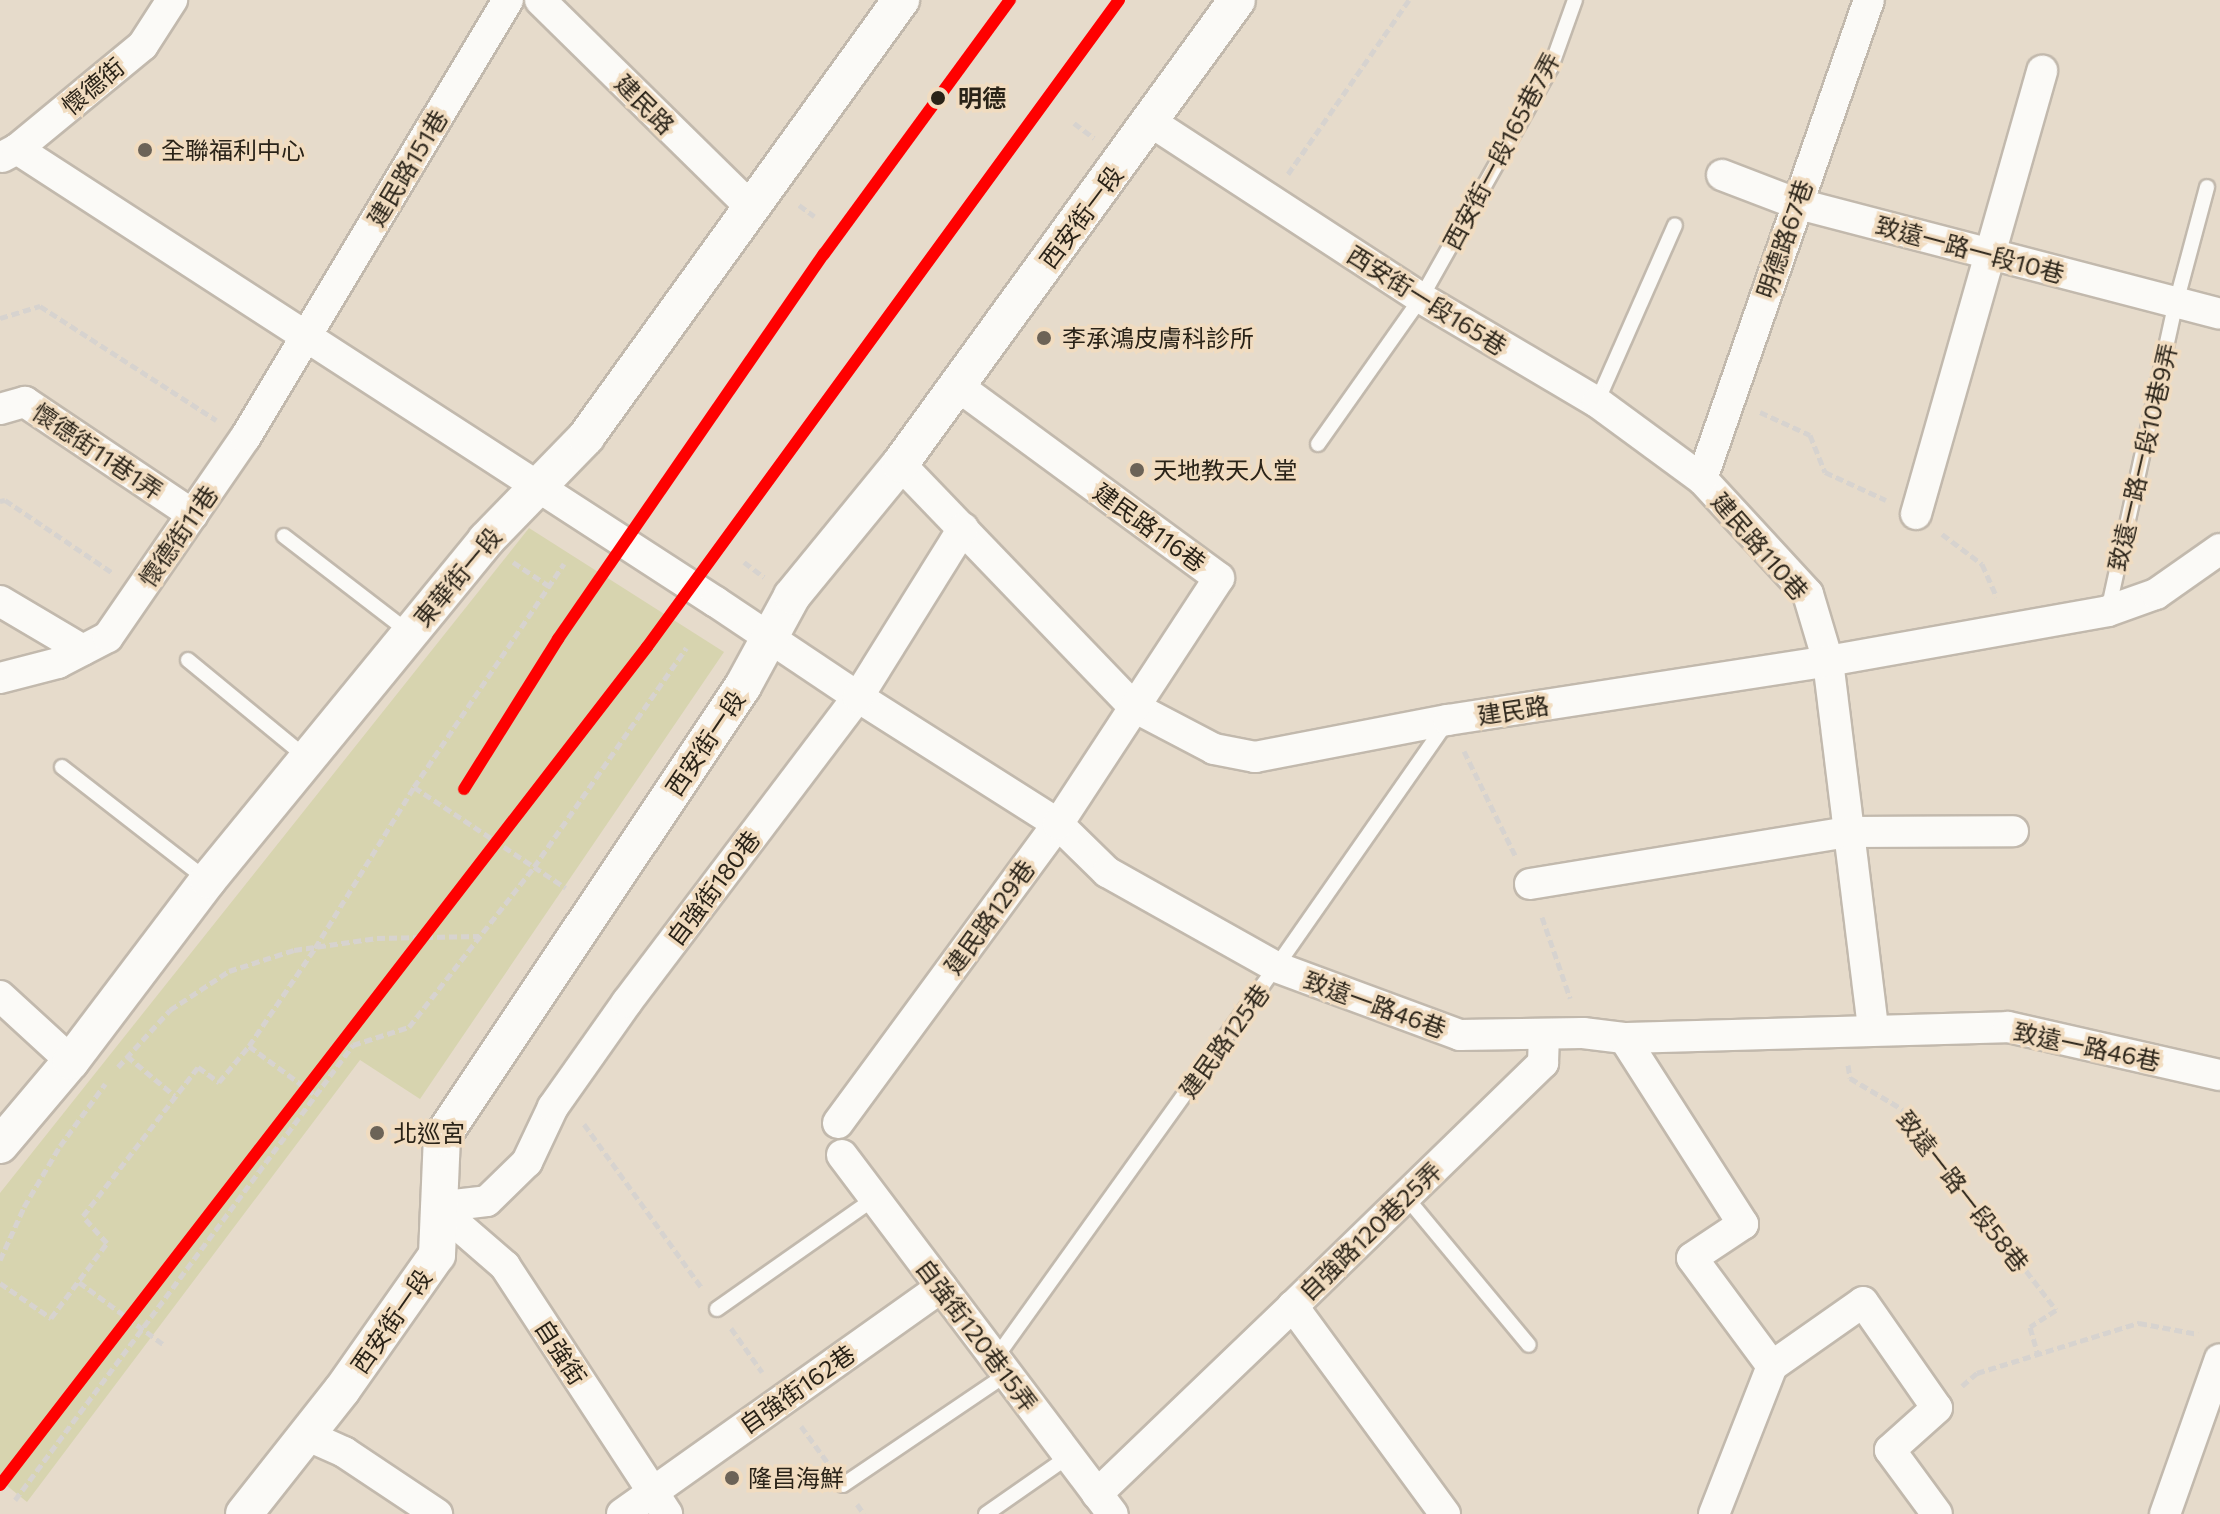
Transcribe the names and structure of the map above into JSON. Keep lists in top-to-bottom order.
{
  "streets": {
    "street": [
      "懷德街",
      "建民路",
      "建民路151巷",
      "西安街一段",
      "明德路67巷",
      "致遠一路一段10巷",
      "西安街一段165巷",
      "懷德街11巷1弄",
      "建民路116巷",
      "懷德街11巷",
      "建民路110巷",
      "東華街一段",
      "自強街180巷",
      "建民路129巷",
      "致遠一路46巷",
      "自強路120巷25弄",
      "自強街120巷15弄",
      "自強街",
      "自強街162巷"
    ],
    "lane": ["西安街一段165巷7弄", "致遠一路一段10巷9弄", "建民路125巷"],
    "path": ["致遠一路一段58巷"]
  },
  "crossings": [
    ["懷德街", "致遠一路46巷"],
    ["建民路", "西安街一段"],
    ["建民路", "致遠一路一段10巷9弄"],
    ["建民路", "建民路116巷"],
    ["建民路", "建民路110巷"],
    ["建民路", "東華街一段"],
    ["建民路", "自強街180巷"],
    ["建民路", "建民路129巷"],
    ["建民路", "建民路125巷"],
    ["西安街一段165巷7弄", "西安街一段165巷"],
    ["建民路151巷", "懷德街11巷"],
    ["建民路151巷", "致遠一路46巷"],
    ["西安街一段", "西安街一段165巷"],
    ["西安街一段", "建民路116巷"],
    ["西安街一段", "自強街180巷"],
    ["西安街一段", "致遠一路46巷"],
    ["西安街一段", "自強街"],
    ["明德路67巷", "致遠一路一段10巷"],
    ["明德路67巷", "西安街一段165巷"],
    ["明德路67巷", "建民路110巷"],
    ["致遠一路一段10巷", "致遠一路一段10巷9弄"],
    ["西安街一段165巷", "建民路110巷"],
    ["懷德街11巷1弄", "懷德街11巷"],
    ["建民路116巷", "建民路129巷"],
    ["懷德街11巷", "致遠一路46巷"],
    ["建民路110巷", "致遠一路46巷"],
    ["東華街一段", "致遠一路46巷"],
    ["自強街180巷", "致遠一路46巷"],
    ["自強街180巷", "自強街"],
    ["建民路129巷", "致遠一路46巷"],
    ["致遠一路46巷", "建民路125巷"],
    ["致遠一路46巷", "致遠一路一段58巷"],
    ["致遠一路46巷", "自強路120巷25弄"],
    ["建民路125巷", "自強街120巷15弄"],
    ["自強街120巷15弄", "自強街162巷"],
    ["自強街", "自強街162巷"]
  ],
  "places": [
    "明德",
    "全聯福利中心",
    "李承鴻皮膚科診所",
    "天地教天人堂",
    "北巡宮",
    "隆昌海鮮"
  ]
}
